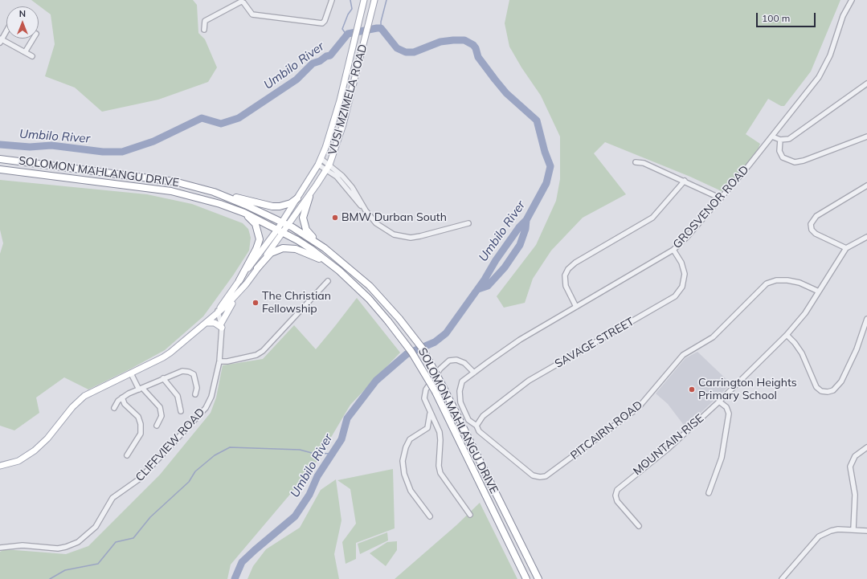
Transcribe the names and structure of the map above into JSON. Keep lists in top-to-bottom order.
{
  "streets": {
    "highway": ["SOLOMON MAHLANGU DRIVE"],
    "main road": ["VUSI MZIMELA ROAD"],
    "street": [
      "GROSVENOR ROAD",
      "SAVAGE STREET",
      "PITCAIRN ROAD",
      "CLIFFVIEW ROAD",
      "MOUNTAIN RISE"
    ]
  },
  "crossings": [
    ["VUSI MZIMELA ROAD", "SOLOMON MAHLANGU DRIVE"],
    ["GROSVENOR ROAD", "SAVAGE STREET"],
    ["GROSVENOR ROAD", "PITCAIRN ROAD"],
    ["PITCAIRN ROAD", "MOUNTAIN RISE"]
  ],
  "water": ["Umbilo River"],
  "places": ["BMW Durban South", "The Christian Fellowship", "Carrington Heights Primary School"],
  "scale_bar": "100 m",
  "north": "top"
}
